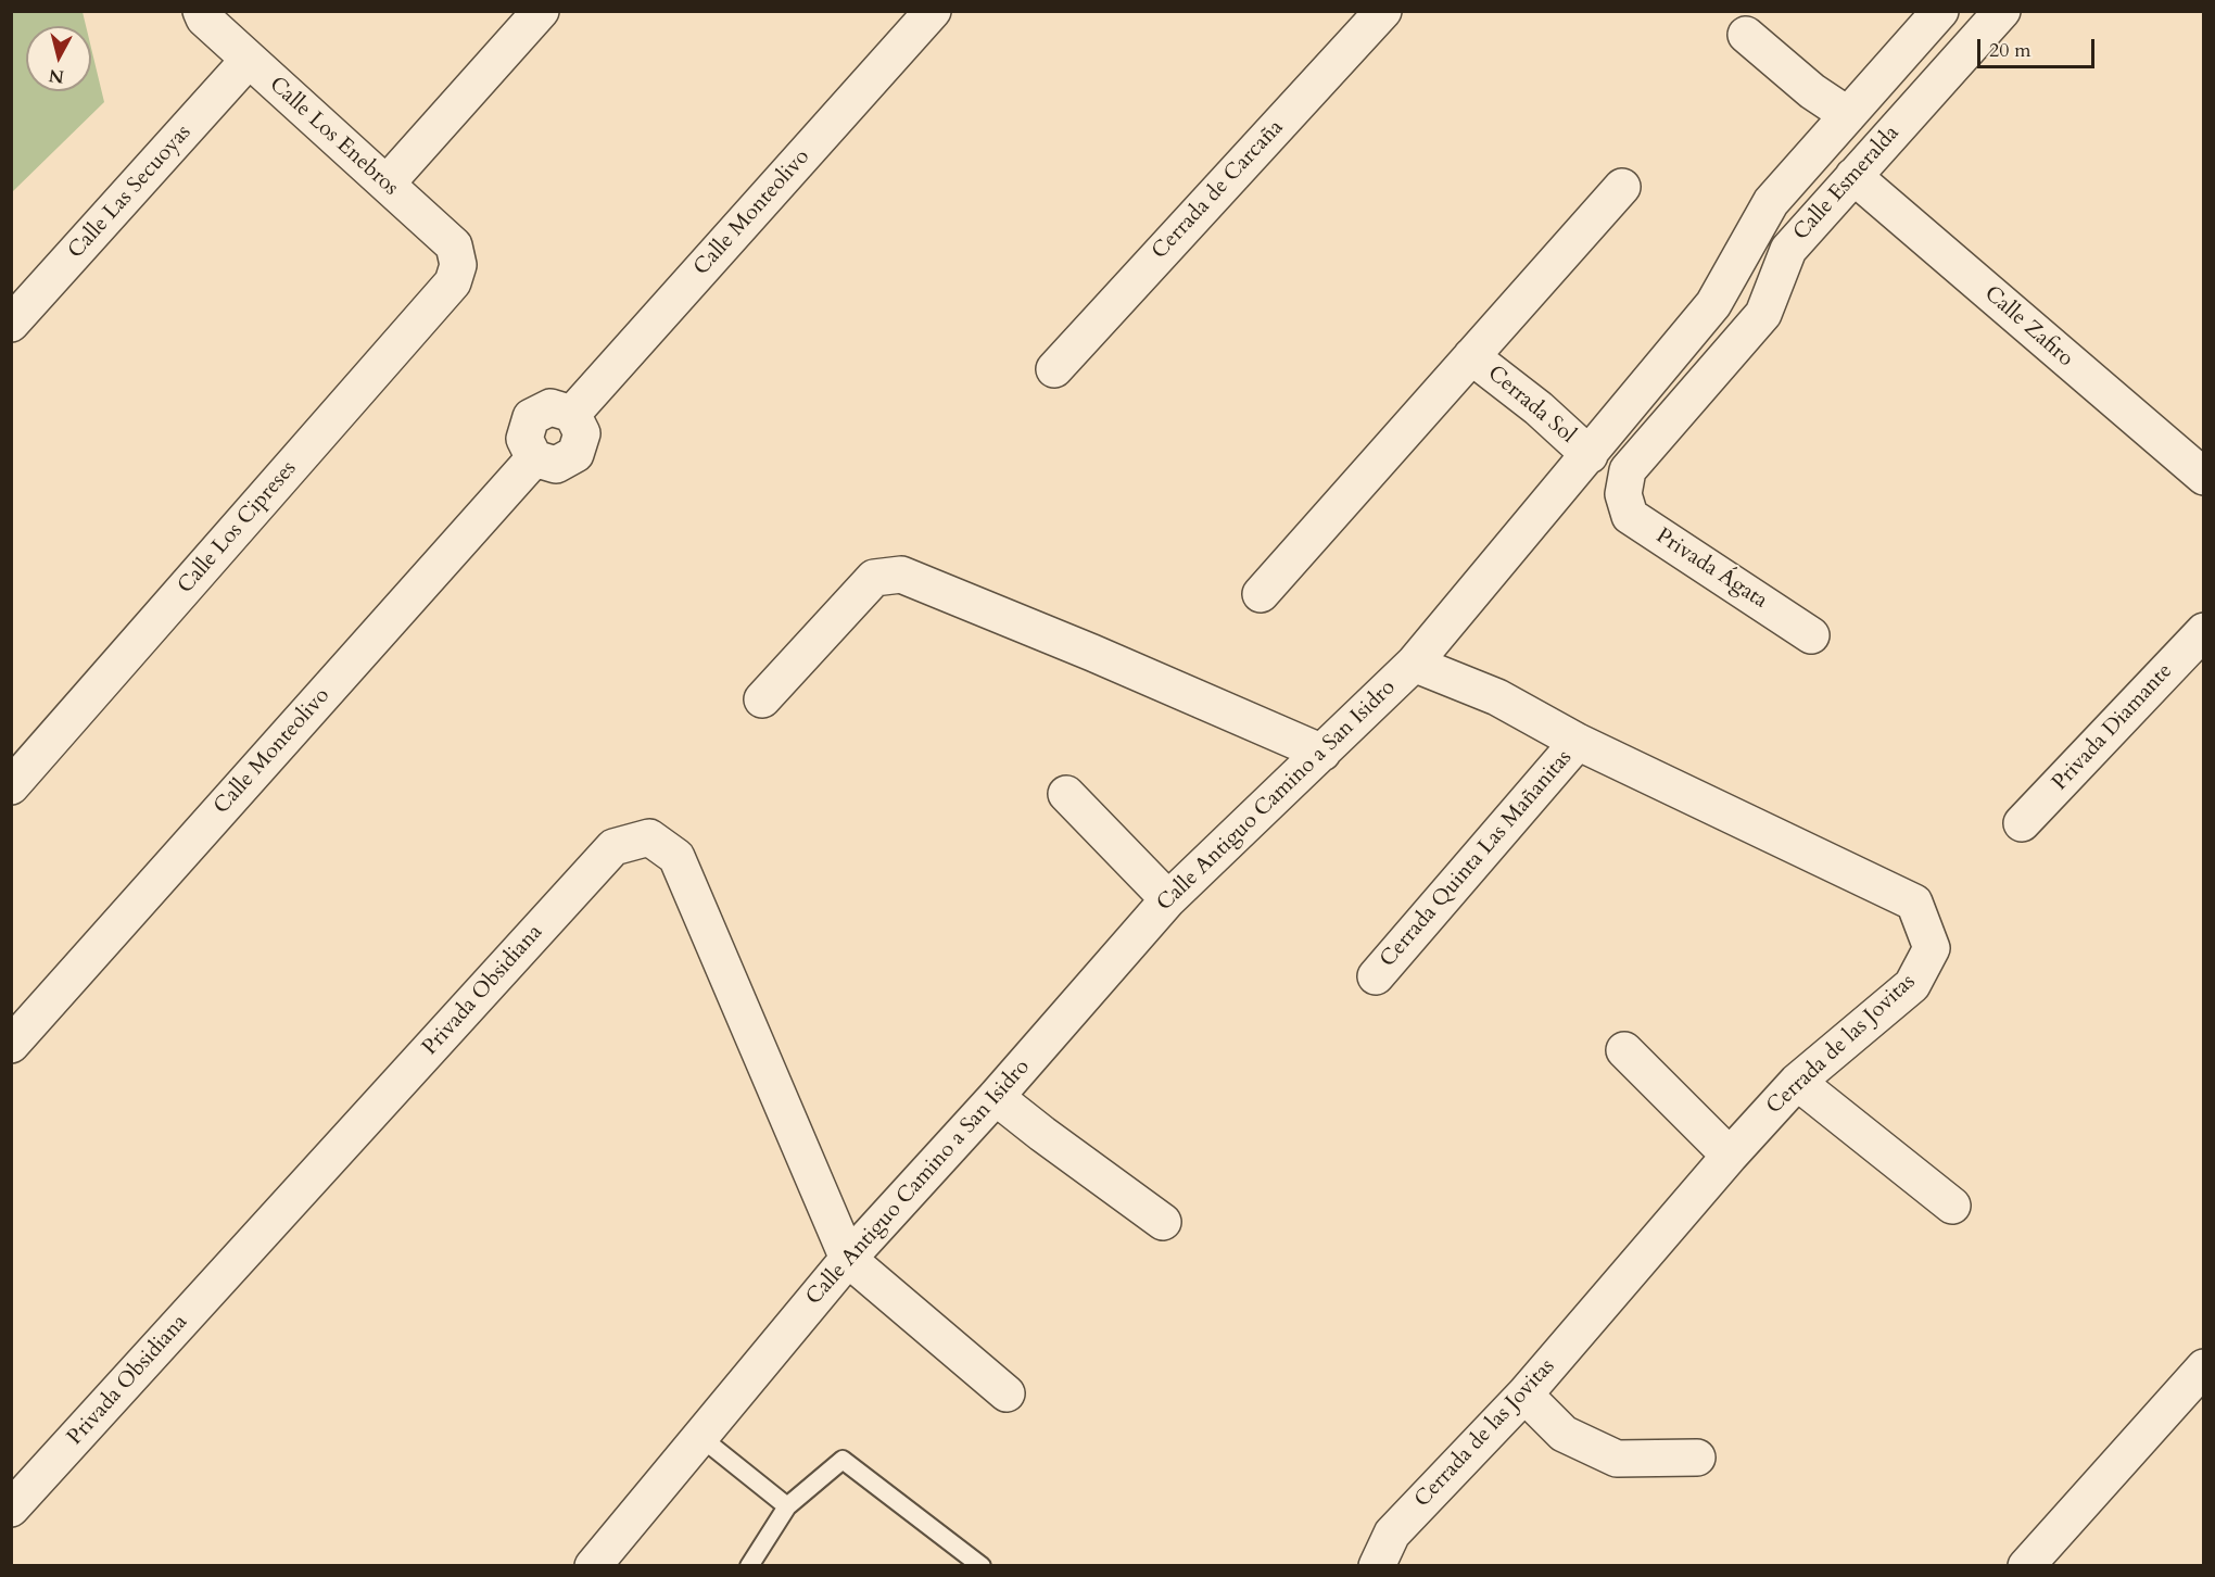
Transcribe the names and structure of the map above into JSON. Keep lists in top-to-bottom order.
{
  "streets": {
    "street": [
      "Calle Los Enebros",
      "Calle Esmeralda",
      "Cerrada de Carcaña",
      "Calle Las Secuoyas",
      "Calle Monteolivo",
      "Calle Zafiro",
      "Cerrada Sol",
      "Calle Los Cipreses",
      "Privada Ágata",
      "Privada Diamante",
      "Calle Antiguo Camino a San Isidro",
      "Cerrada Quinta Las Mañanitas",
      "Privada Obsidiana",
      "Cerrada de las Jovitas"
    ]
  },
  "crossings": [
    ["Calle Los Enebros", "Calle Las Secuoyas"],
    ["Calle Los Enebros", "Calle Los Cipreses"],
    ["Calle Esmeralda", "Calle Zafiro"],
    ["Calle Esmeralda", "Privada Ágata"],
    ["Cerrada Sol", "Calle Antiguo Camino a San Isidro"],
    ["Calle Antiguo Camino a San Isidro", "Privada Obsidiana"],
    ["Calle Antiguo Camino a San Isidro", "Cerrada de las Jovitas"],
    ["Cerrada Quinta Las Mañanitas", "Cerrada de las Jovitas"]
  ],
  "scale_bar": "20 m",
  "north": "bottom"
}
